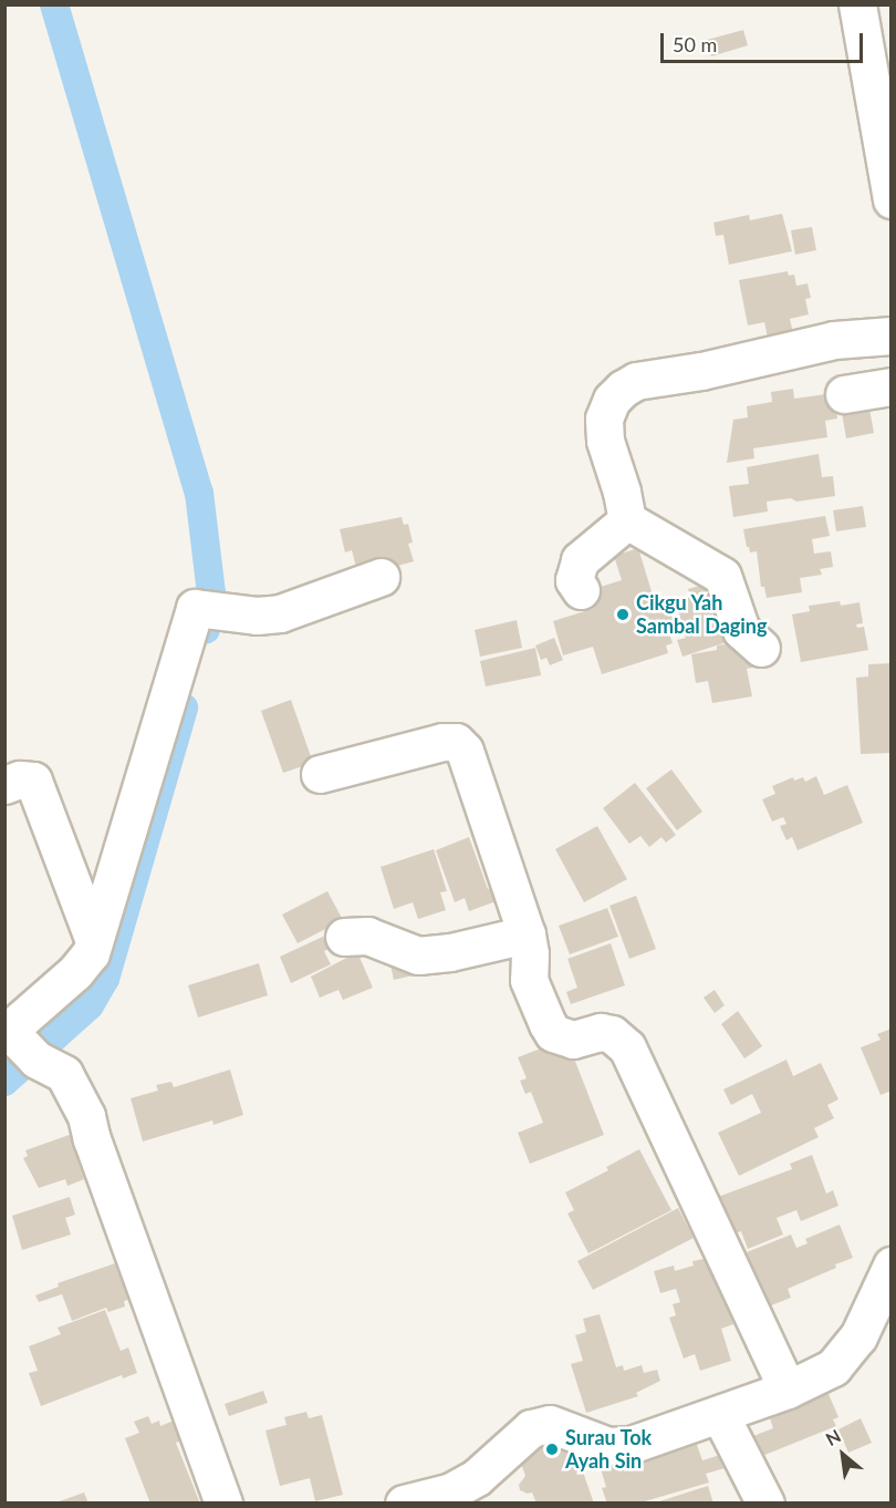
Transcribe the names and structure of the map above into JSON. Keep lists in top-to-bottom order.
{
  "places": ["Cikgu Yah Sambal Daging", "Surau Tok Ayah Sin"],
  "scale_bar": "50 m",
  "north": "top left"
}
